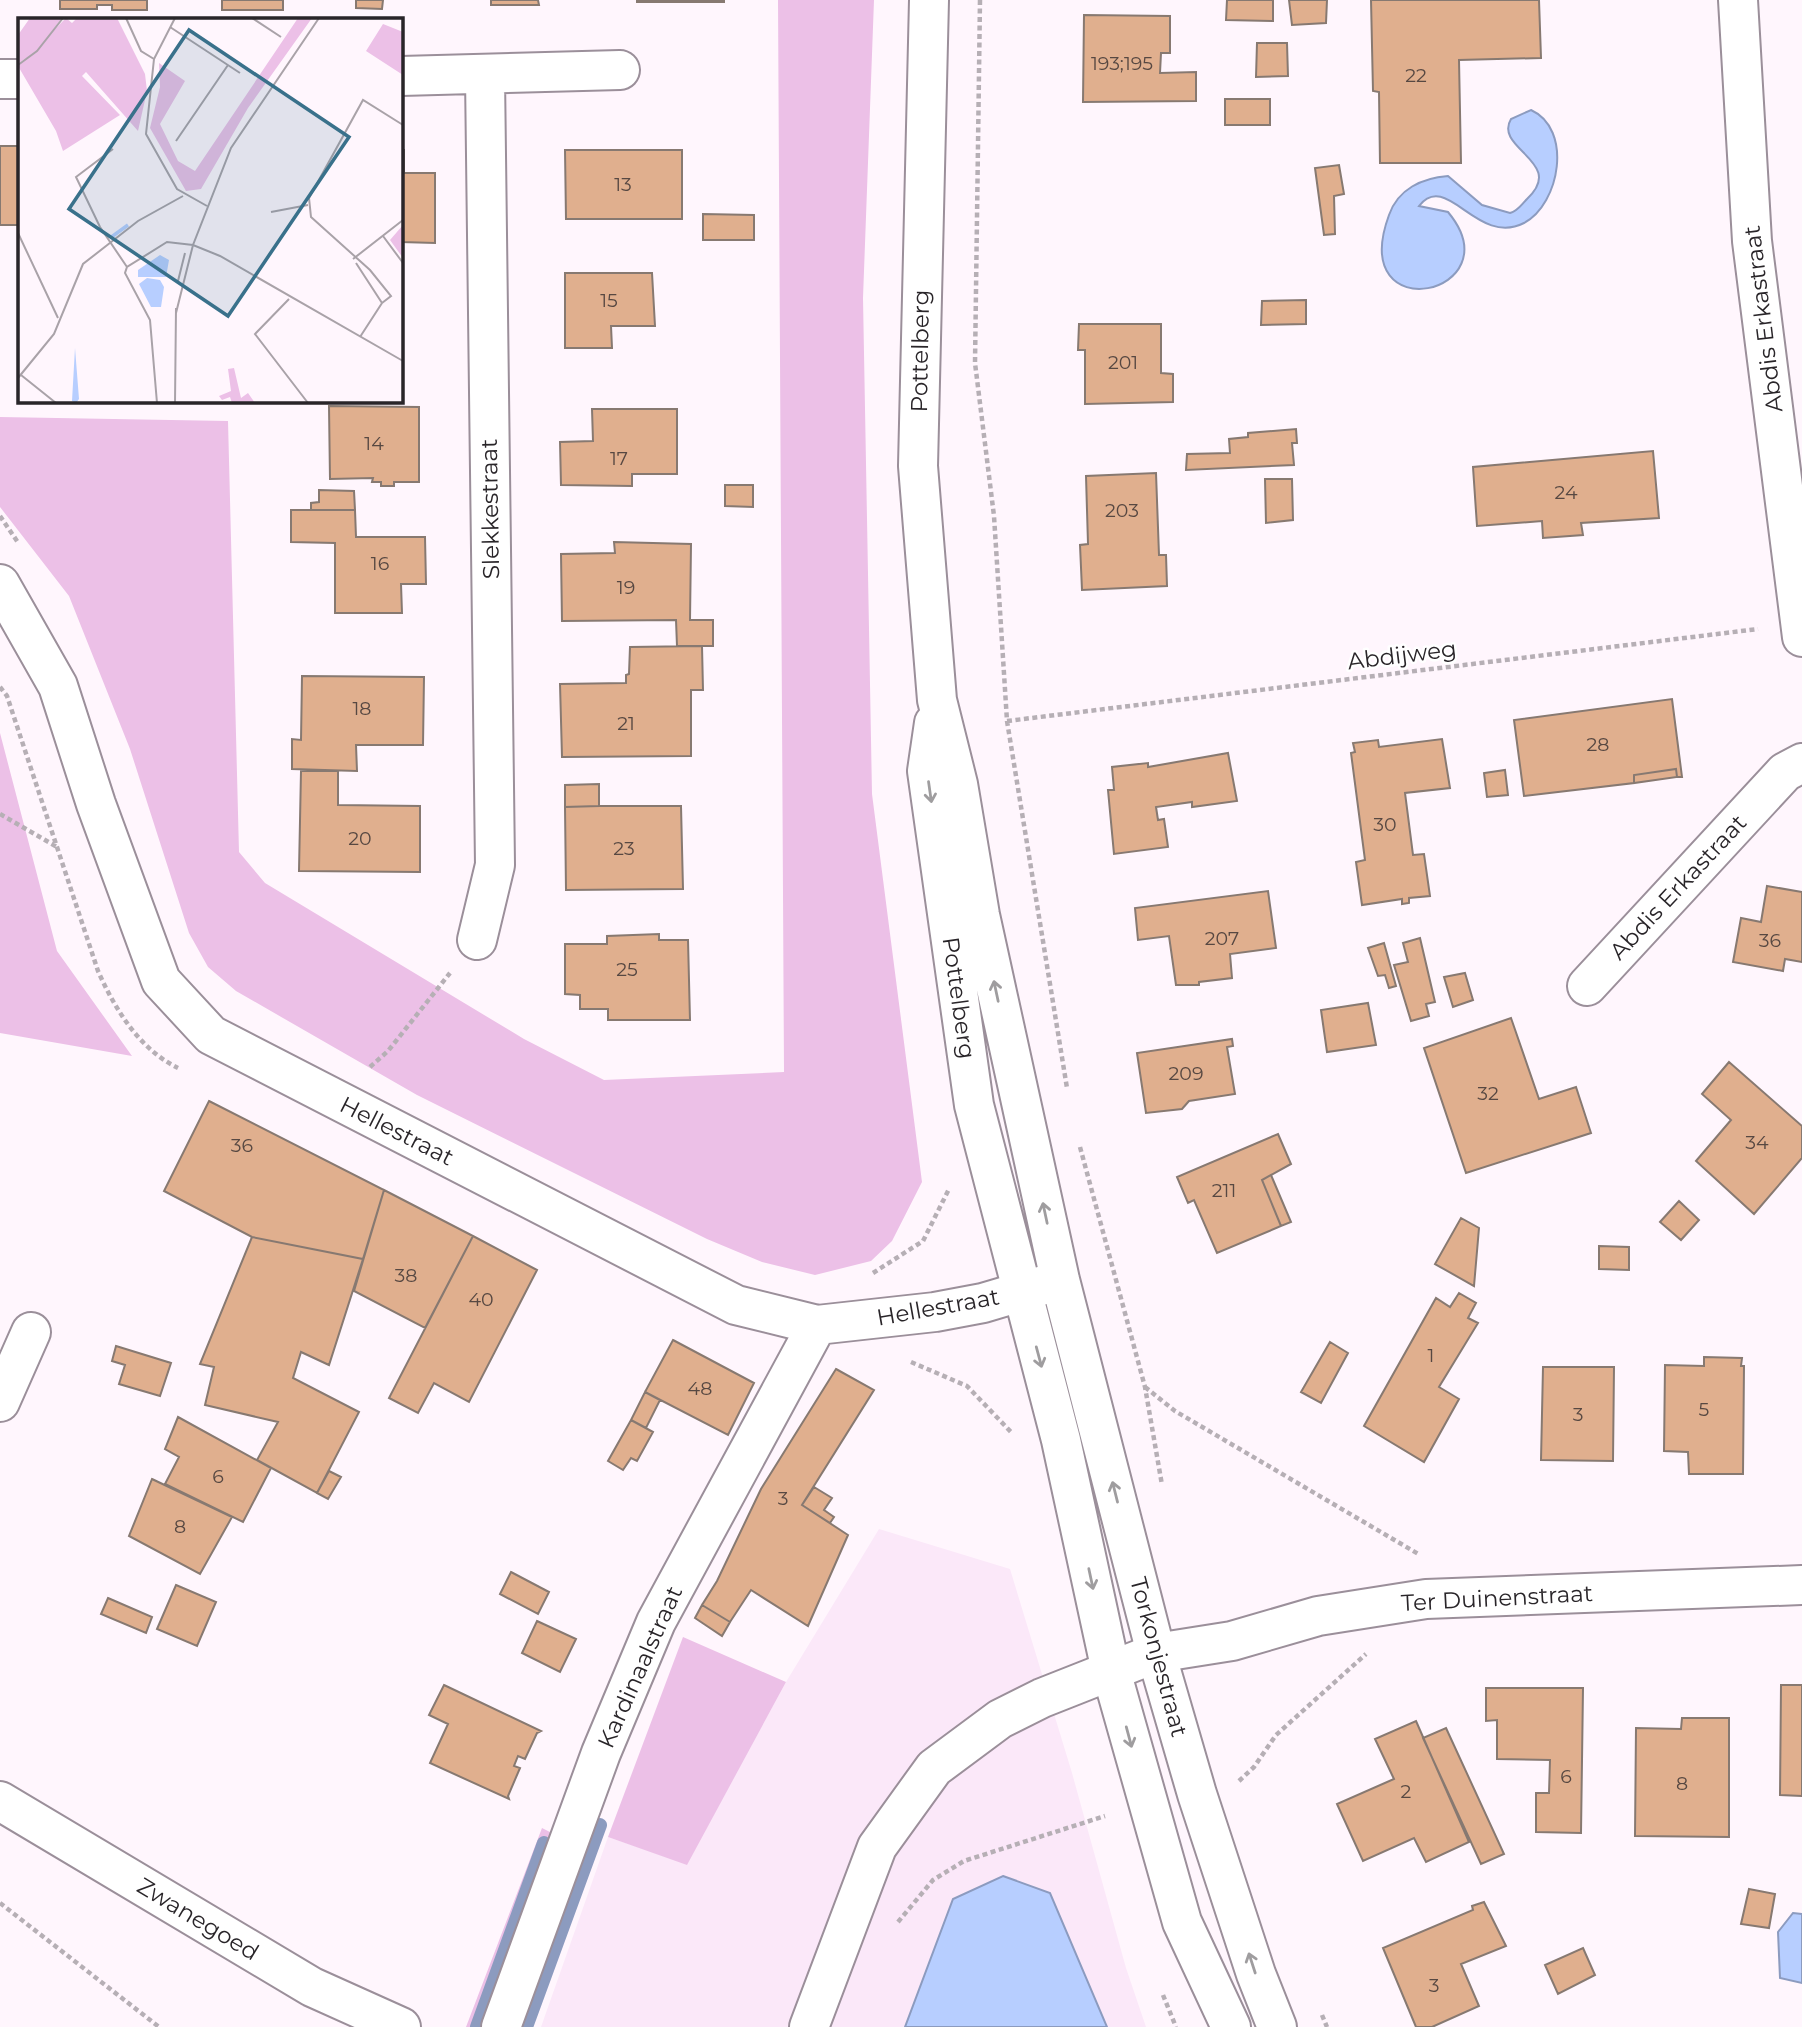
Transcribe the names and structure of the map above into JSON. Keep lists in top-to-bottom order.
{
  "streets": {
    "street": [
      "Abdis Erkastraat",
      "Pottelberg",
      "Slekkestraat",
      "Hellestraat",
      "Ter Duinenstraat",
      "Torkonjestraat",
      "Kardinaalstraat",
      "Zwanegoed"
    ],
    "path": ["Abdijweg"]
  },
  "crossings": [
    ["Abdis Erkastraat", "Abdijweg"],
    ["Pottelberg", "Hellestraat"],
    ["Pottelberg", "Torkonjestraat"],
    ["Hellestraat", "Torkonjestraat"],
    ["Hellestraat", "Kardinaalstraat"],
    ["Ter Duinenstraat", "Torkonjestraat"]
  ],
  "house_numbers": [
    "193;195",
    "22",
    "13",
    "15",
    "201",
    "14",
    "17",
    "24",
    "203",
    "16",
    "19",
    "18",
    "21",
    "28",
    "30",
    "20",
    "23",
    "207",
    "36",
    "25",
    "209",
    "32",
    "34",
    "36",
    "211",
    "38",
    "40",
    "1",
    "48",
    "5",
    "3",
    "6",
    "3",
    "8",
    "6",
    "8",
    "2",
    "3"
  ]
}
